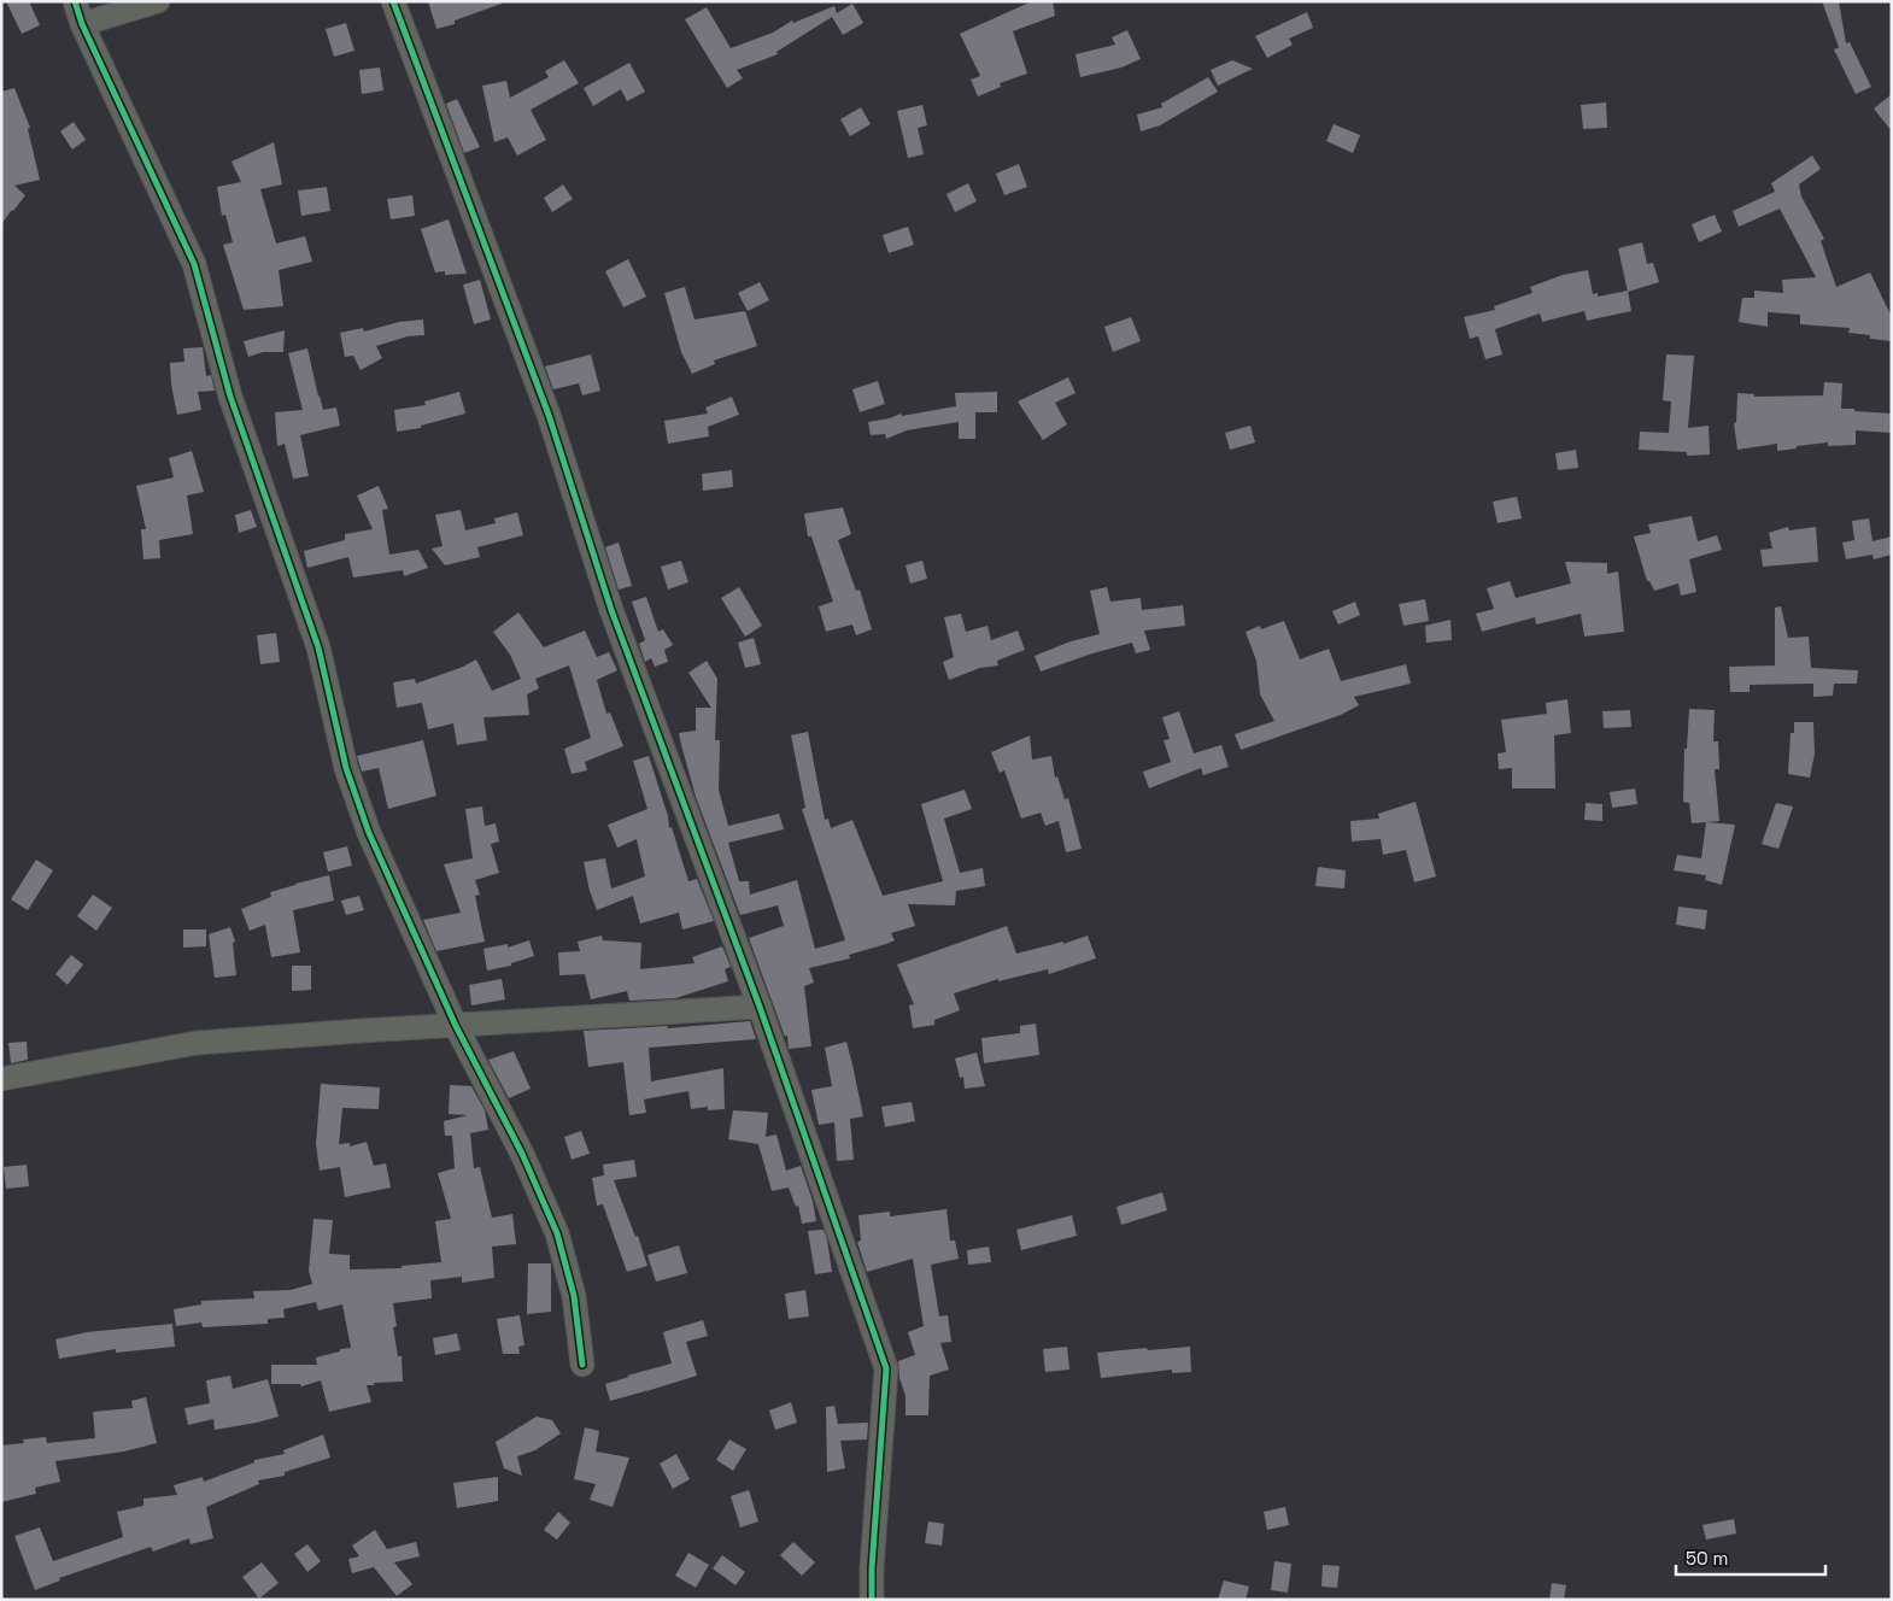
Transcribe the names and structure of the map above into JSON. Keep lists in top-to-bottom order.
{
  "scale_bar": "50 m"
}
